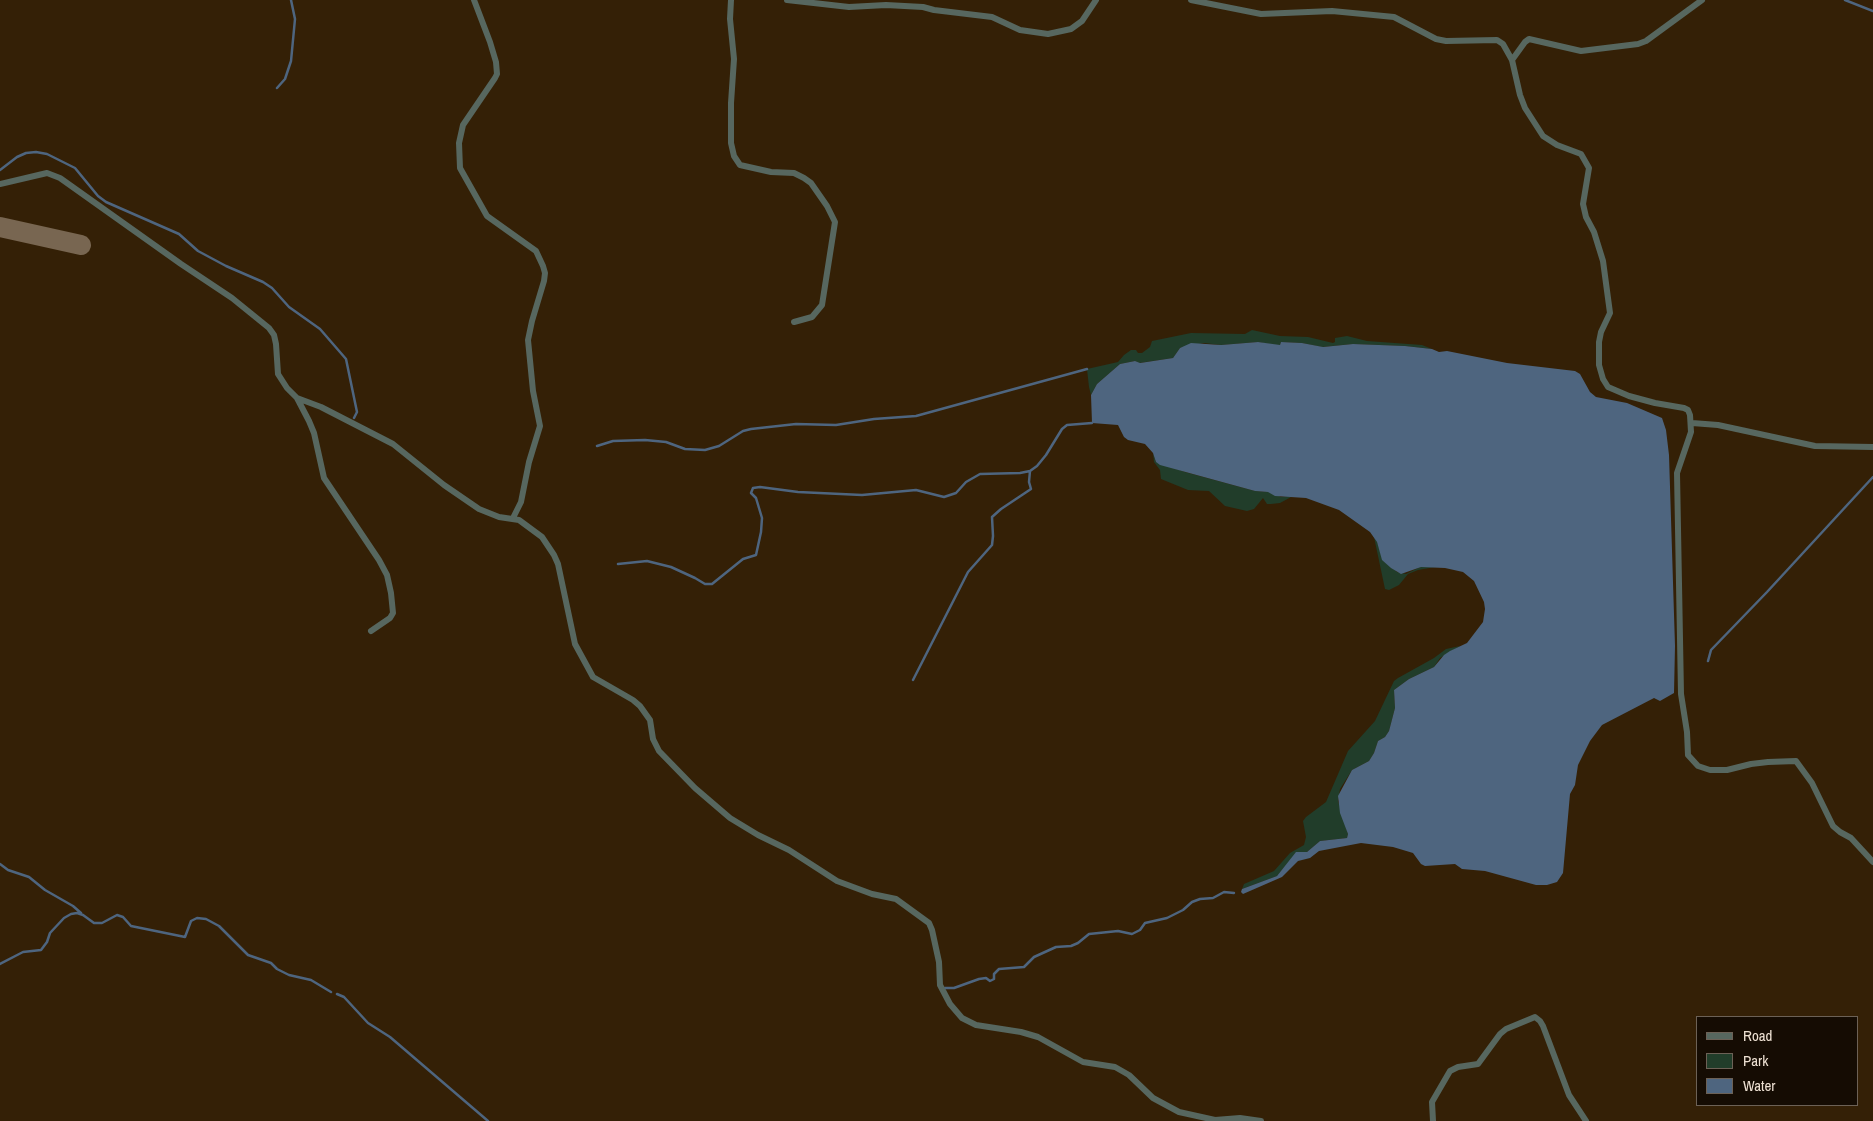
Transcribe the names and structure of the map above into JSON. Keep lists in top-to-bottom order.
{
  "legend": ["Road", "Park", "Water"]
}
